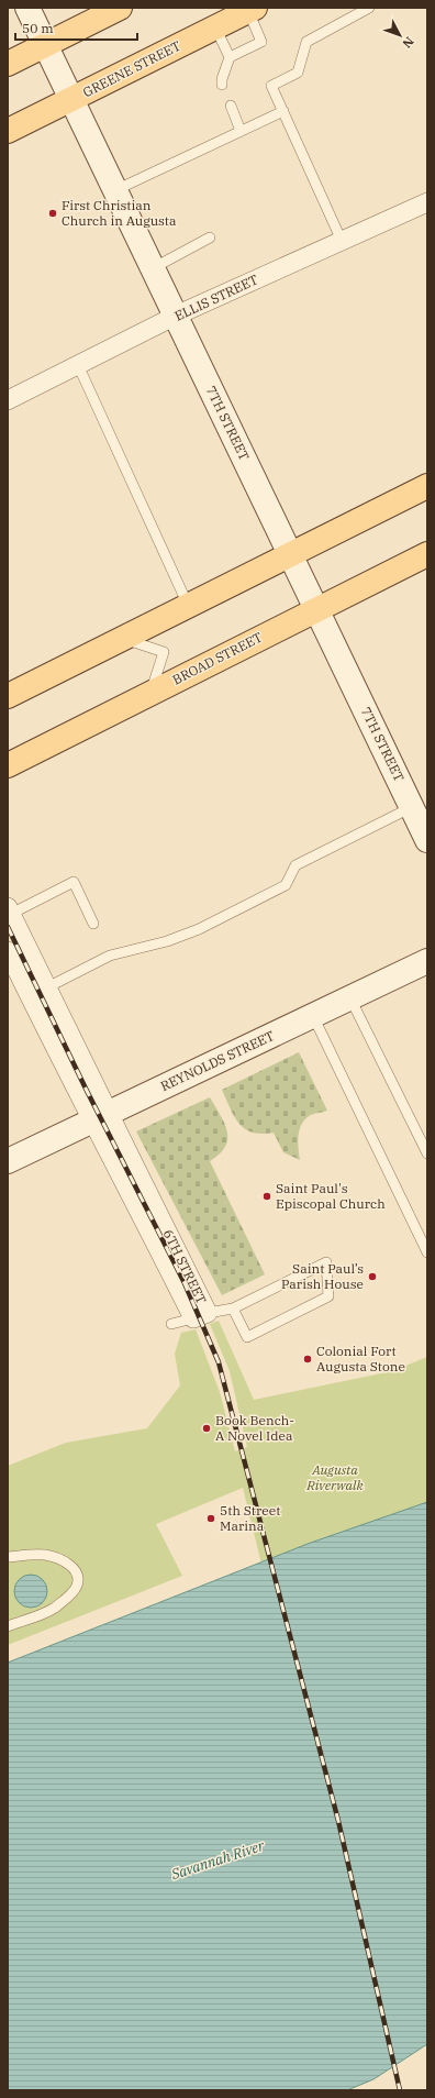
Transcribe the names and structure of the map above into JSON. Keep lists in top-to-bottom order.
{
  "streets": {
    "main road": [
      "GREENE STREET",
      "7TH STREET",
      "BROAD STREET",
      "REYNOLDS STREET"
    ],
    "street": ["ELLIS STREET", "6TH STREET"]
  },
  "crossings": [
    ["GREENE STREET", "7TH STREET"],
    ["ELLIS STREET", "7TH STREET"],
    ["7TH STREET", "BROAD STREET"],
    ["REYNOLDS STREET", "6TH STREET"]
  ],
  "water": ["Savannah River"],
  "parks": ["Augusta Riverwalk"],
  "places": [
    "First Christian Church in Augusta",
    "Saint Paul's Episcopal Church",
    "Saint Paul’s Parish House",
    "Colonial Fort Augusta Stone",
    "Book Bench- A Novel Idea",
    "5th Street Marina"
  ],
  "scale_bar": "50 m",
  "north": "bottom right"
}
